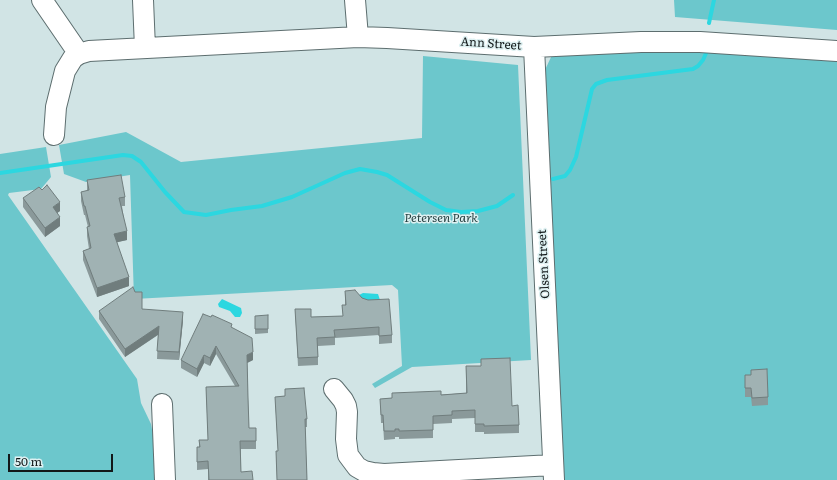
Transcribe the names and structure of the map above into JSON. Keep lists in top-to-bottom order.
{
  "streets": {
    "street": ["Ann Street", "Olsen Street"]
  },
  "crossings": [
    ["Ann Street", "Olsen Street"]
  ],
  "parks": ["Petersen Park"],
  "scale_bar": "50 m"
}
